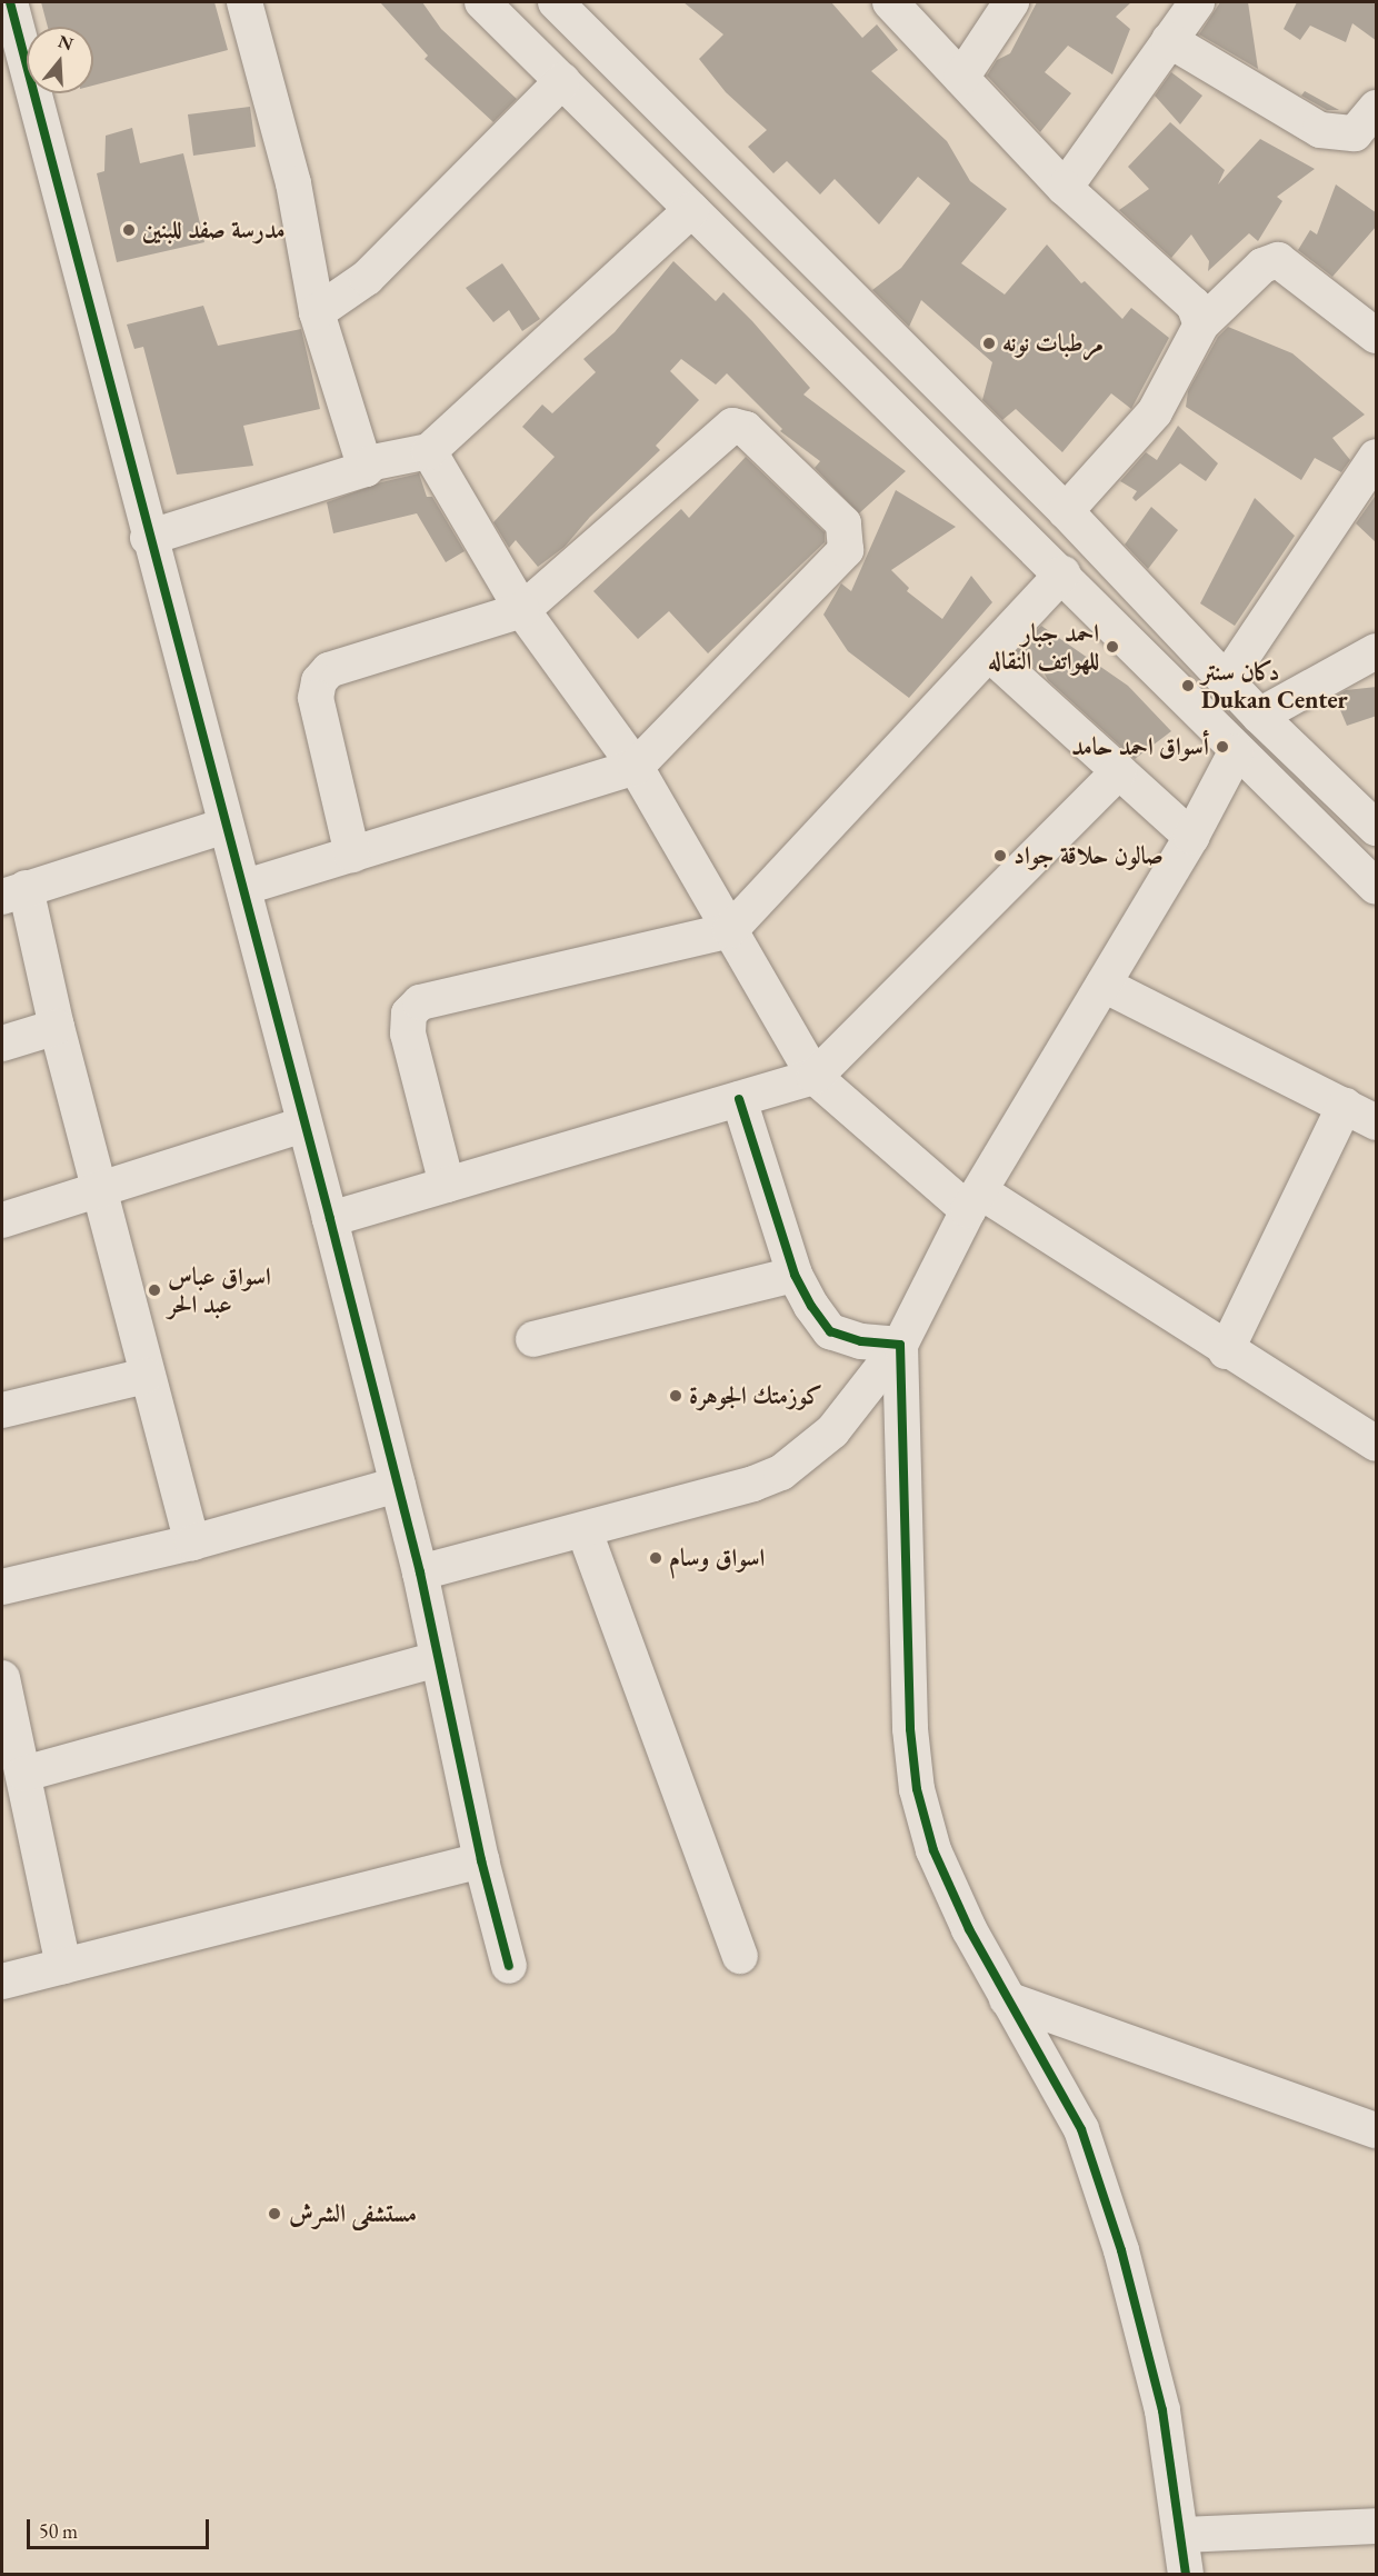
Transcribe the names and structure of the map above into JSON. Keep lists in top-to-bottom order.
{
  "places": [
    "مدرسة صفد للبنين",
    "مرطبات نونه",
    "احمد جبار للهواتف النقاله",
    "دكان سنتر Dukan Center",
    "أسواق احمد حامد",
    "صالون حلاقة جواد",
    "اسواق عباس عبد الحر",
    "كوزمتك الجوهرة",
    "اسواق وسام",
    "مستشفى الشرش"
  ],
  "scale_bar": "50 m",
  "north": "top"
}
